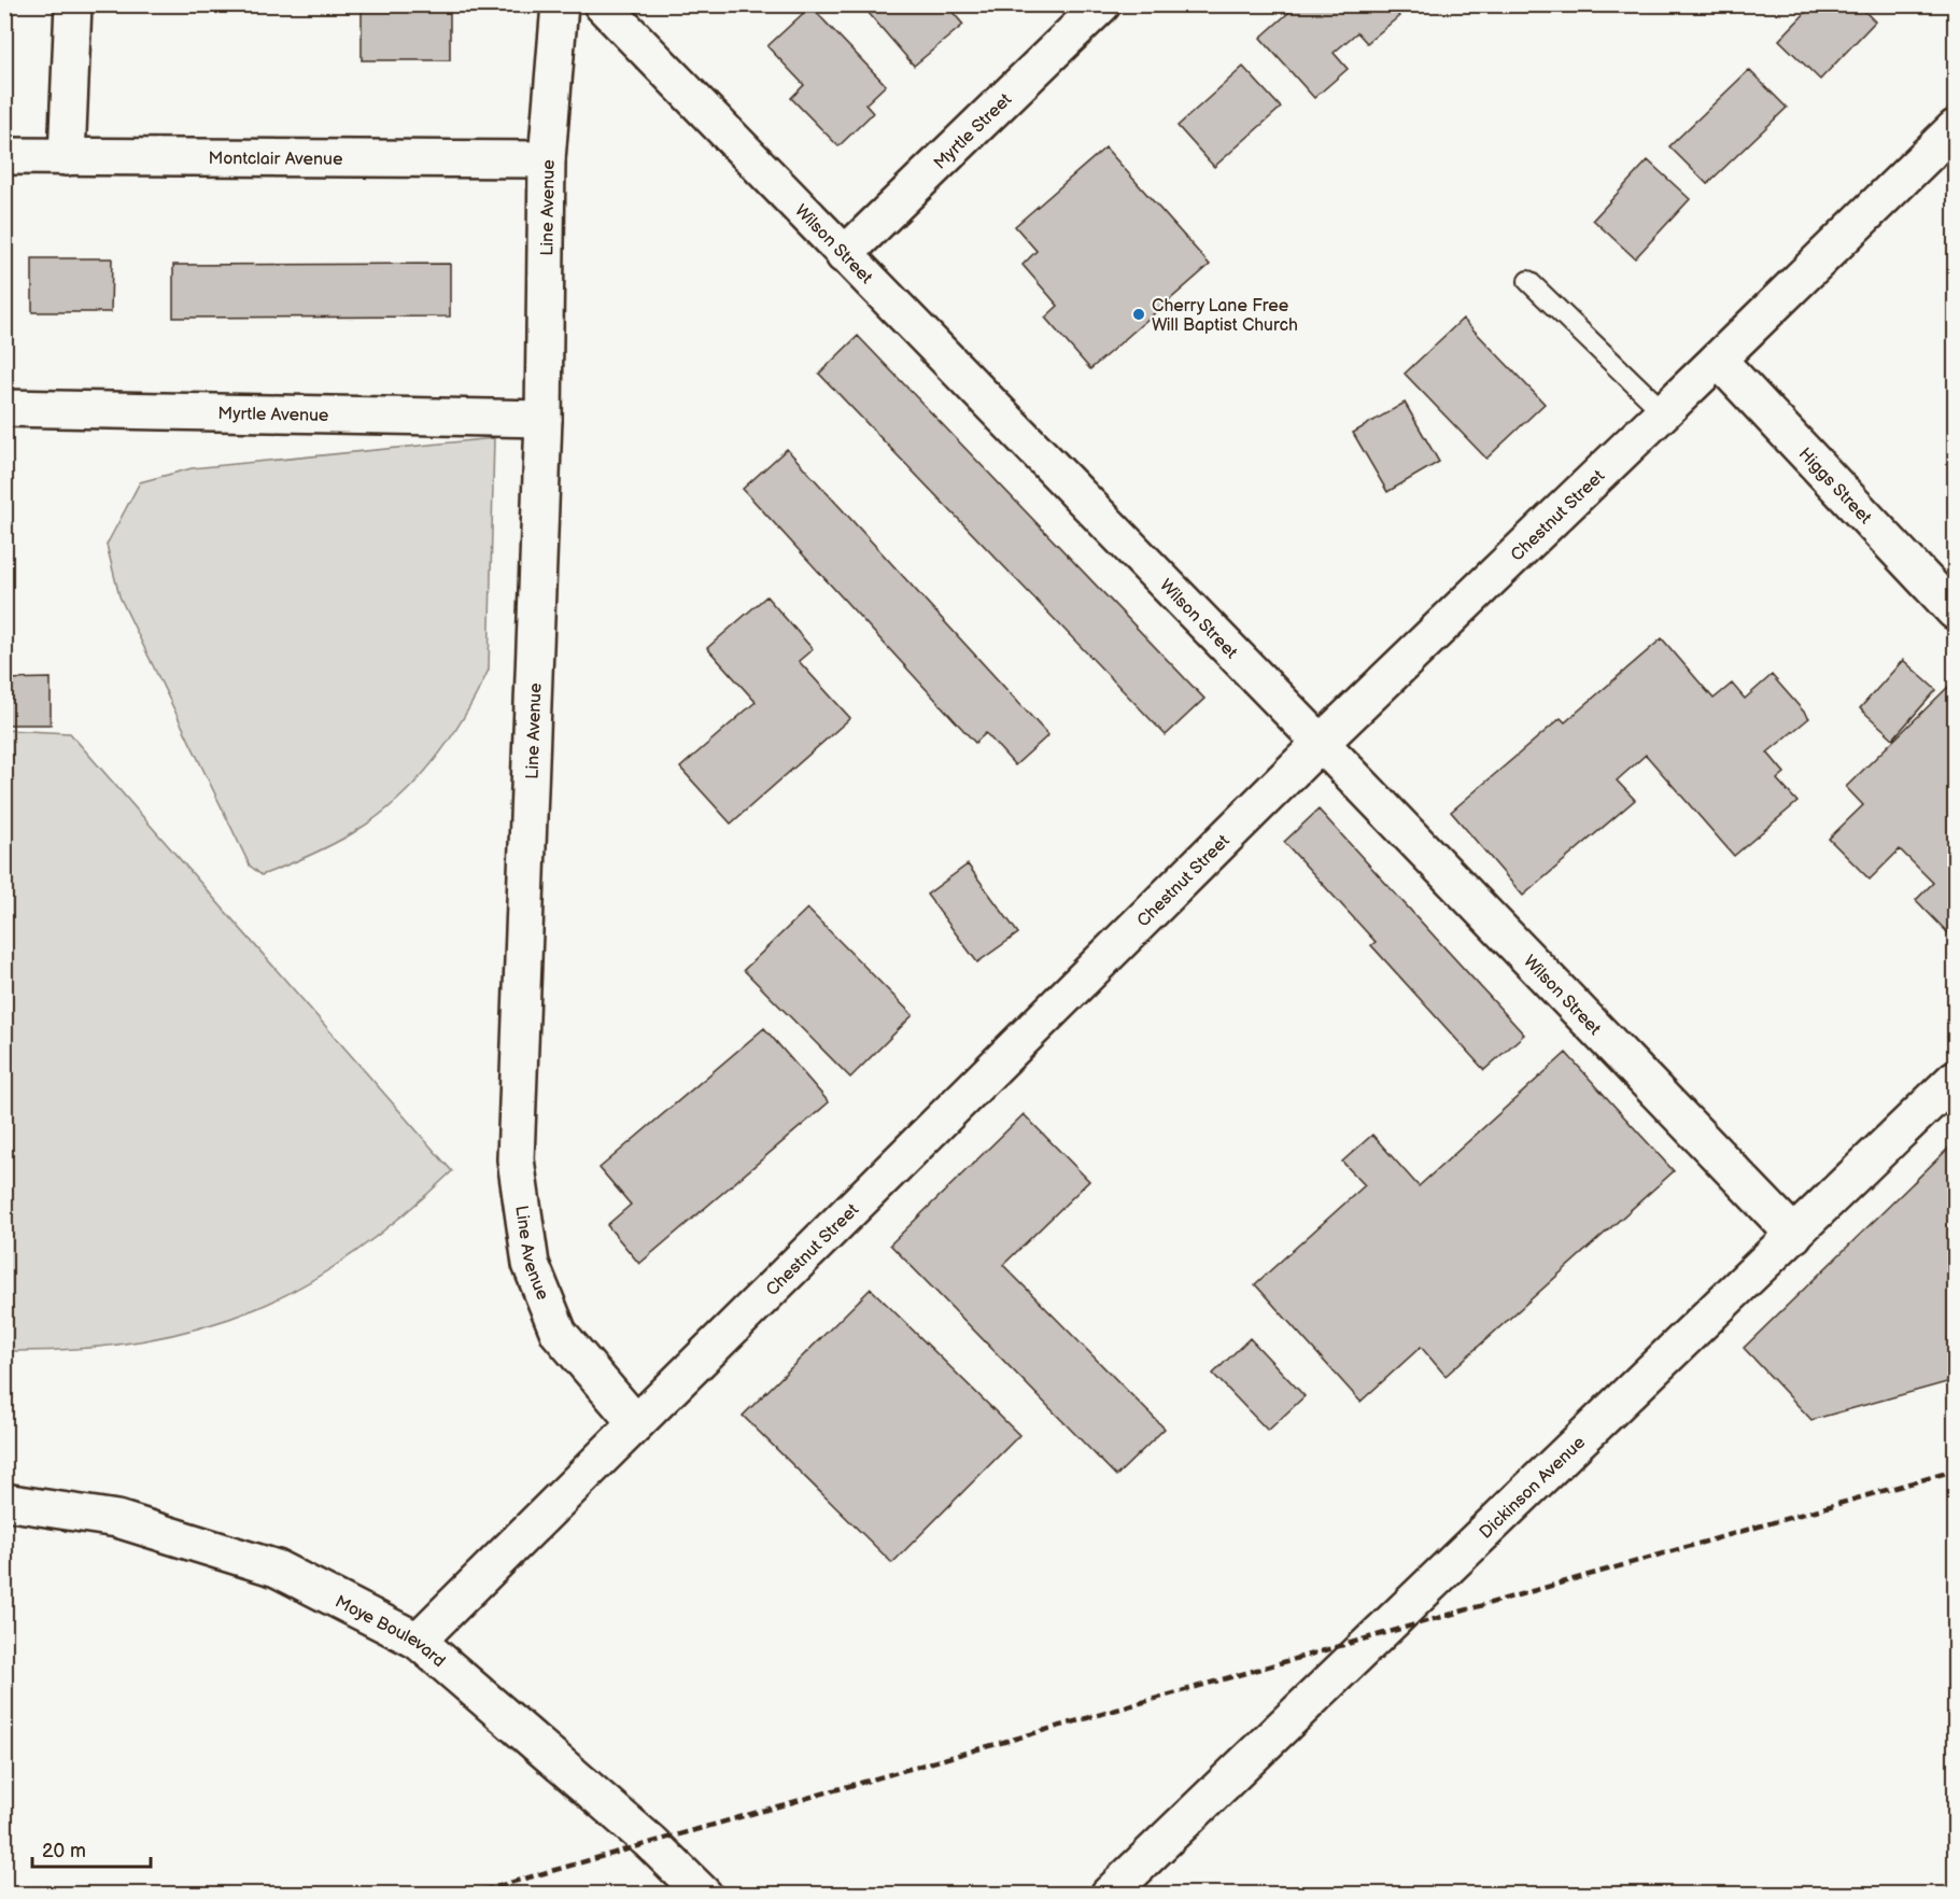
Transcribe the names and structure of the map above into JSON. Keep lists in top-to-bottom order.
{
  "streets": {
    "street": [
      "Myrtle Street",
      "Montclair Avenue",
      "Line Avenue",
      "Wilson Street",
      "Myrtle Avenue",
      "Higgs Street",
      "Chestnut Street",
      "Dickinson Avenue",
      "Moye Boulevard"
    ]
  },
  "crossings": [
    ["Myrtle Street", "Wilson Street"],
    ["Montclair Avenue", "Line Avenue"],
    ["Line Avenue", "Myrtle Avenue"],
    ["Line Avenue", "Chestnut Street"],
    ["Wilson Street", "Chestnut Street"],
    ["Wilson Street", "Dickinson Avenue"],
    ["Higgs Street", "Chestnut Street"],
    ["Chestnut Street", "Moye Boulevard"]
  ],
  "places": ["Cherry Lane Free Will Baptist Church"],
  "scale_bar": "20 m"
}
